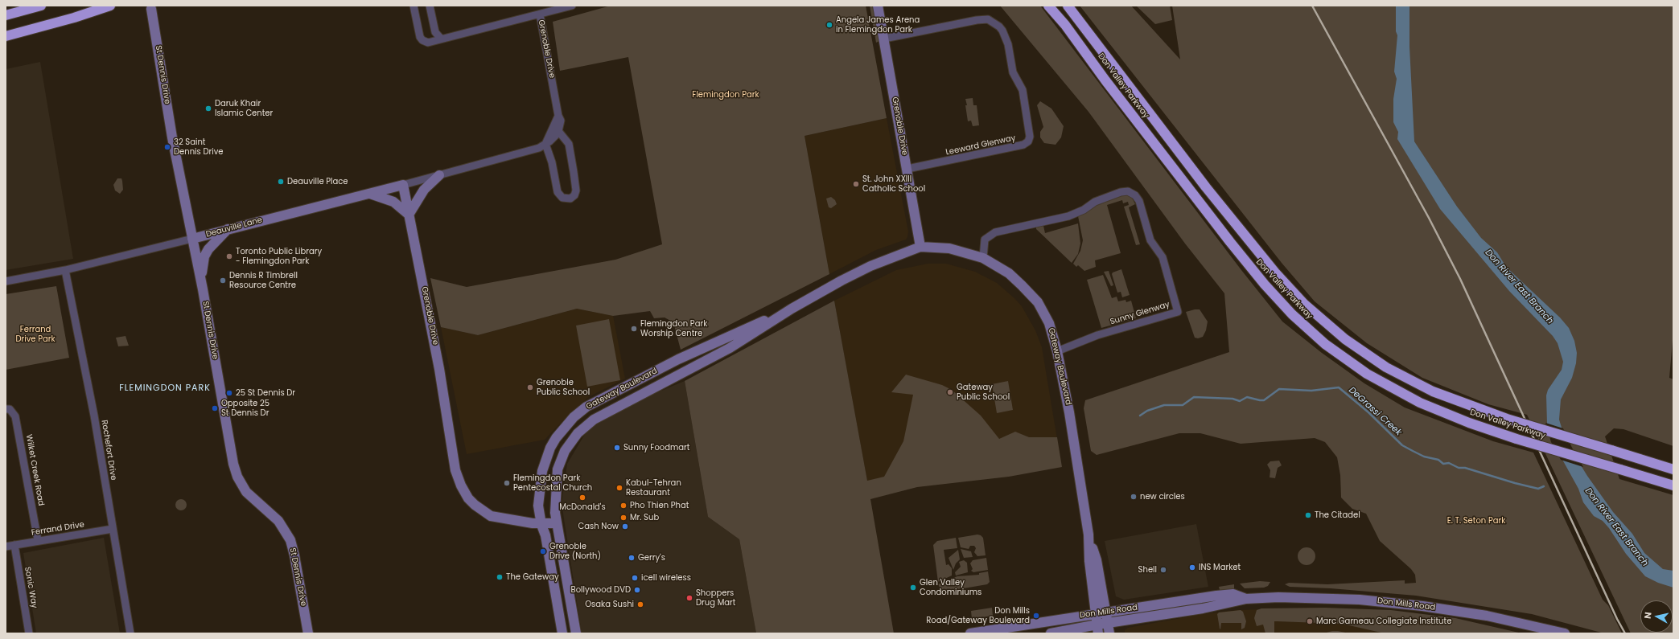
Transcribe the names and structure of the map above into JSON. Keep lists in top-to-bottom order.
{
  "streets": {
    "highway": ["Don Valley Parkway"],
    "street": [
      "Grenoble Drive",
      "St Dennis Drive",
      "Leeward Glenway",
      "Deauville Lane",
      "Sunny Glenway",
      "Gateway Boulevard",
      "Rochefort Drive",
      "Wilket Creek Road",
      "Ferrand Drive",
      "Sonic Way",
      "Don Mills Road"
    ]
  },
  "crossings": [
    ["Grenoble Drive", "Leeward Glenway"],
    ["Grenoble Drive", "Deauville Lane"],
    ["Grenoble Drive", "Gateway Boulevard"],
    ["St Dennis Drive", "Deauville Lane"],
    ["Deauville Lane", "Rochefort Drive"],
    ["Sunny Glenway", "Gateway Boulevard"],
    ["Gateway Boulevard", "Don Mills Road"],
    ["Rochefort Drive", "Ferrand Drive"],
    ["Wilket Creek Road", "Ferrand Drive"],
    ["Ferrand Drive", "Sonic Way"]
  ],
  "districts": ["FLEMINGDON PARK"],
  "water": ["Don River East Branch", "DeGrassi Creek"],
  "parks": ["Flemingdon Park", "Ferrand Drive Park", "E. T. Seton Park"],
  "places": [
    "Angela James Arena in Flemingdon Park",
    "Daruk Khair Islamic Center",
    "32 Saint Dennis Drive",
    "Deauville Place",
    "St. John XXIII Catholic School",
    "Toronto Public Library - Flemingdon Park",
    "Dennis R Timbrell Resource Centre",
    "Flemingdon Park Worship Centre",
    "Grenoble Public School",
    "Gateway Public School",
    "25 St Dennis Dr",
    "Opposite 25 St Dennis Dr",
    "Sunny Foodmart",
    "Flemingdon Park Pentecostal Church",
    "Kabul-Tehran Restaurant",
    "new circles",
    "McDonald's",
    "Pho Thien Phat",
    "The Citadel",
    "Mr. Sub",
    "Cash Now",
    "Grenoble Drive (North)",
    "Gerry's",
    "INS Market",
    "Shell",
    "The Gateway",
    "icell wireless",
    "Glen Valley Condominiums",
    "Bollywood DVD",
    "Shoppers Drug Mart",
    "Osaka Sushi",
    "Don Mills Road/Gateway Boulevard",
    "Marc Garneau Collegiate Institute"
  ],
  "north": "left"
}
